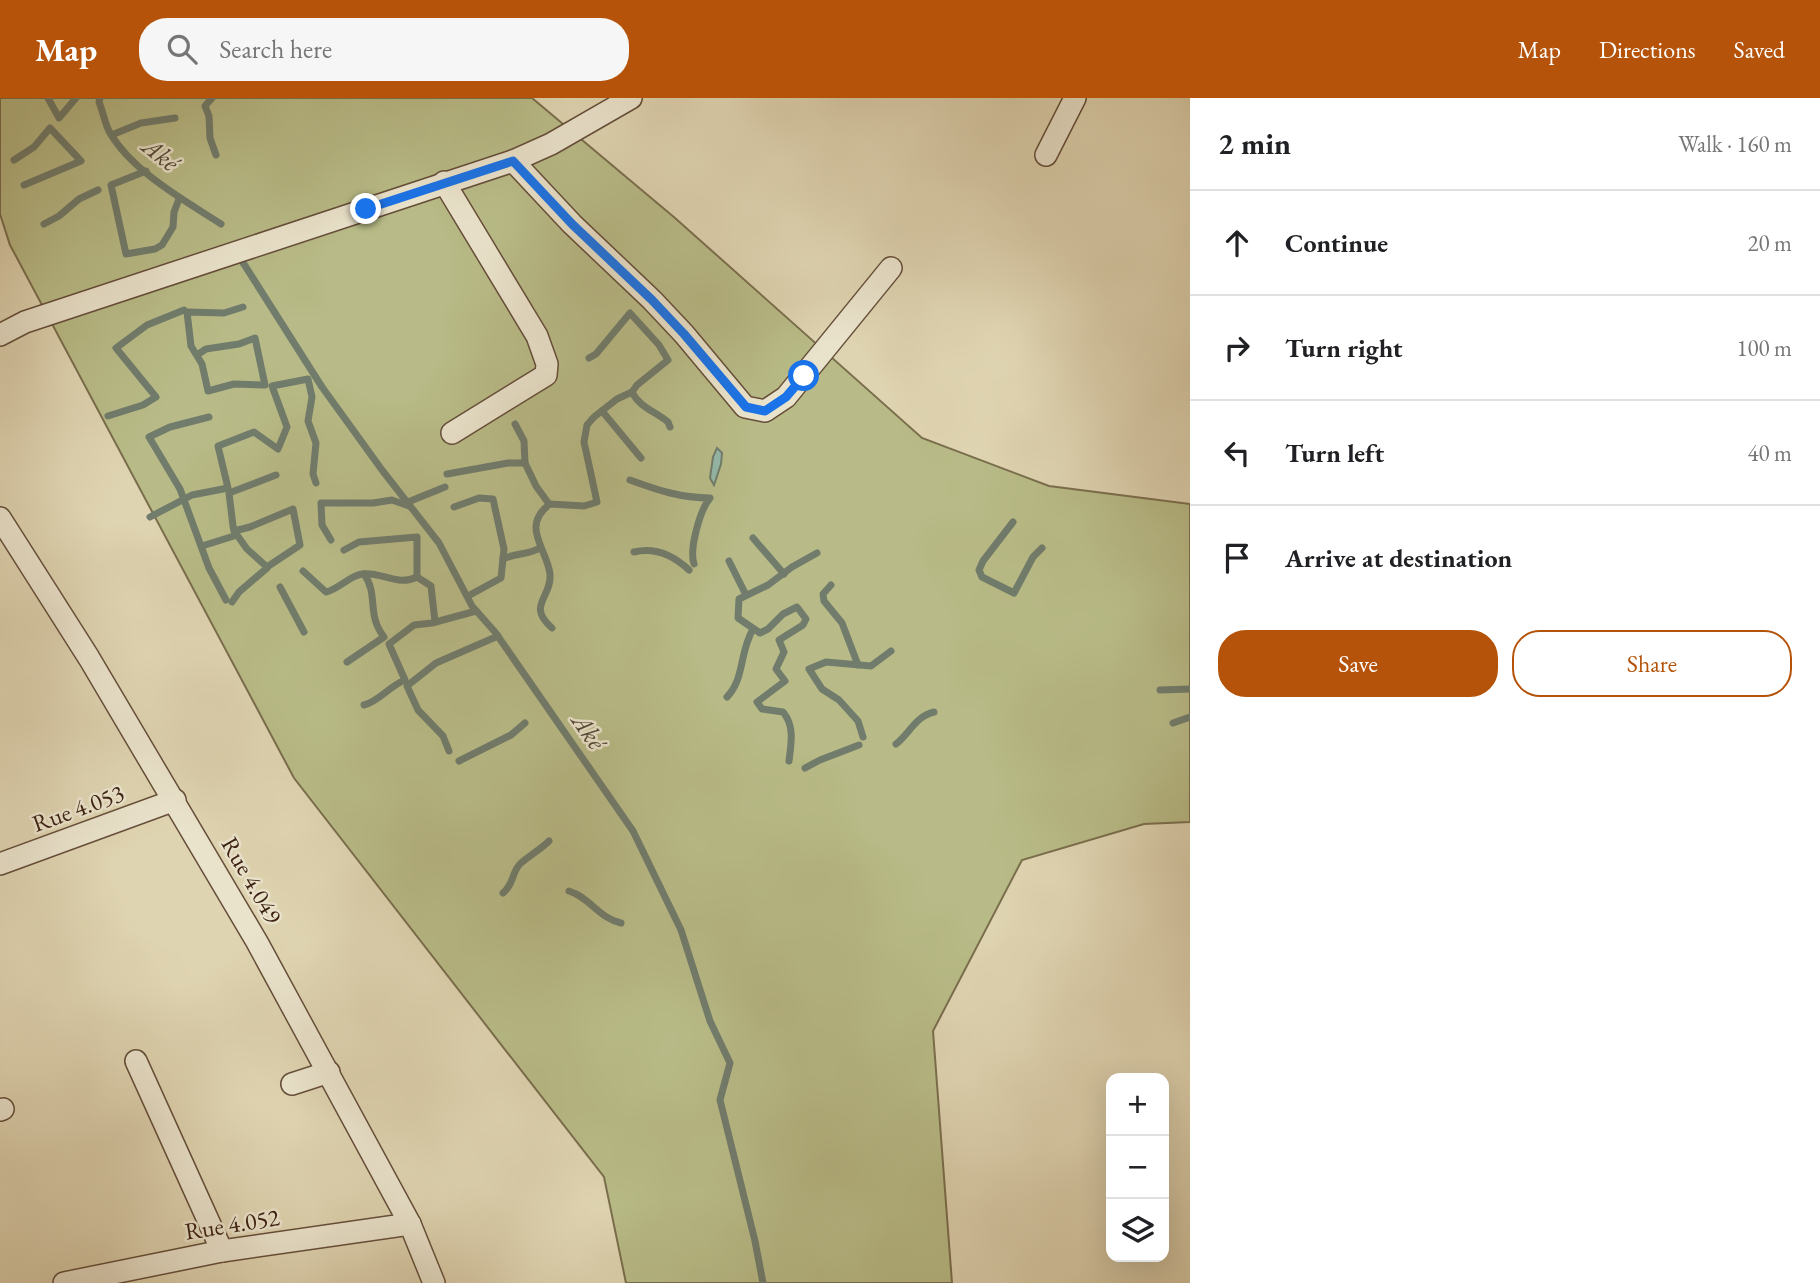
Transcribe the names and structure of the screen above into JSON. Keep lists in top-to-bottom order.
{
  "streets": {
    "street": ["Rue 4.053", "Rue 4.049", "Rue 4.052"]
  },
  "crossings": [
    ["Rue 4.053", "Rue 4.049"],
    ["Rue 4.049", "Rue 4.052"]
  ],
  "water": ["Aké"],
  "page": {
    "header": "Map",
    "search": "Search here",
    "nav": ["Map", "Directions", "Saved"],
    "heading": ["2 min", "Walk · 160 m"],
    "list": [
      ["Continue", "20 m"],
      ["Turn right", "100 m"],
      ["Turn left", "40 m"],
      "Arrive at destination"
    ],
    "buttons": ["Save", "Share"],
    "map_buttons": ["+", "−"]
  }
}
